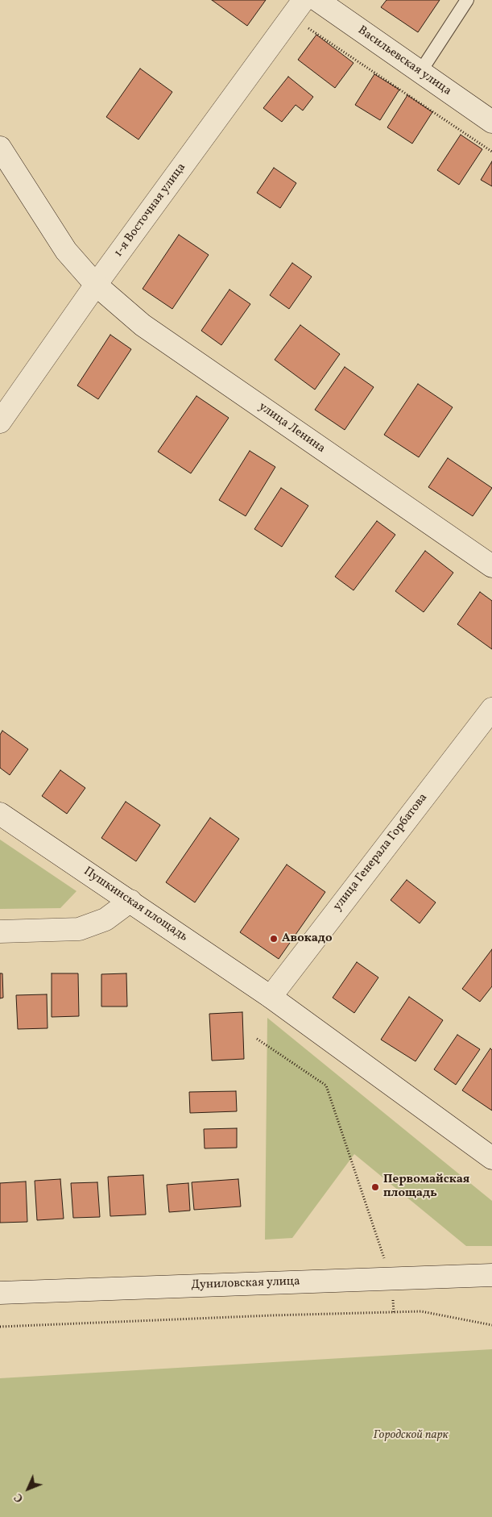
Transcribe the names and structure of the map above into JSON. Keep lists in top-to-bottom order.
{
  "streets": {
    "main road": [
      "Васильевская улица",
      "1-я Восточная улица",
      "улица Ленина",
      "улица Генерала Горбатова",
      "Пушкинская площадь",
      "Дуниловская улица"
    ]
  },
  "crossings": [
    ["1-я Восточная улица", "улица Ленина"],
    ["улица Генерала Горбатова", "Пушкинская площадь"]
  ],
  "parks": ["Городской парк"],
  "places": ["Авокадо", "Первомайская площадь"],
  "north": "bottom left"
}
